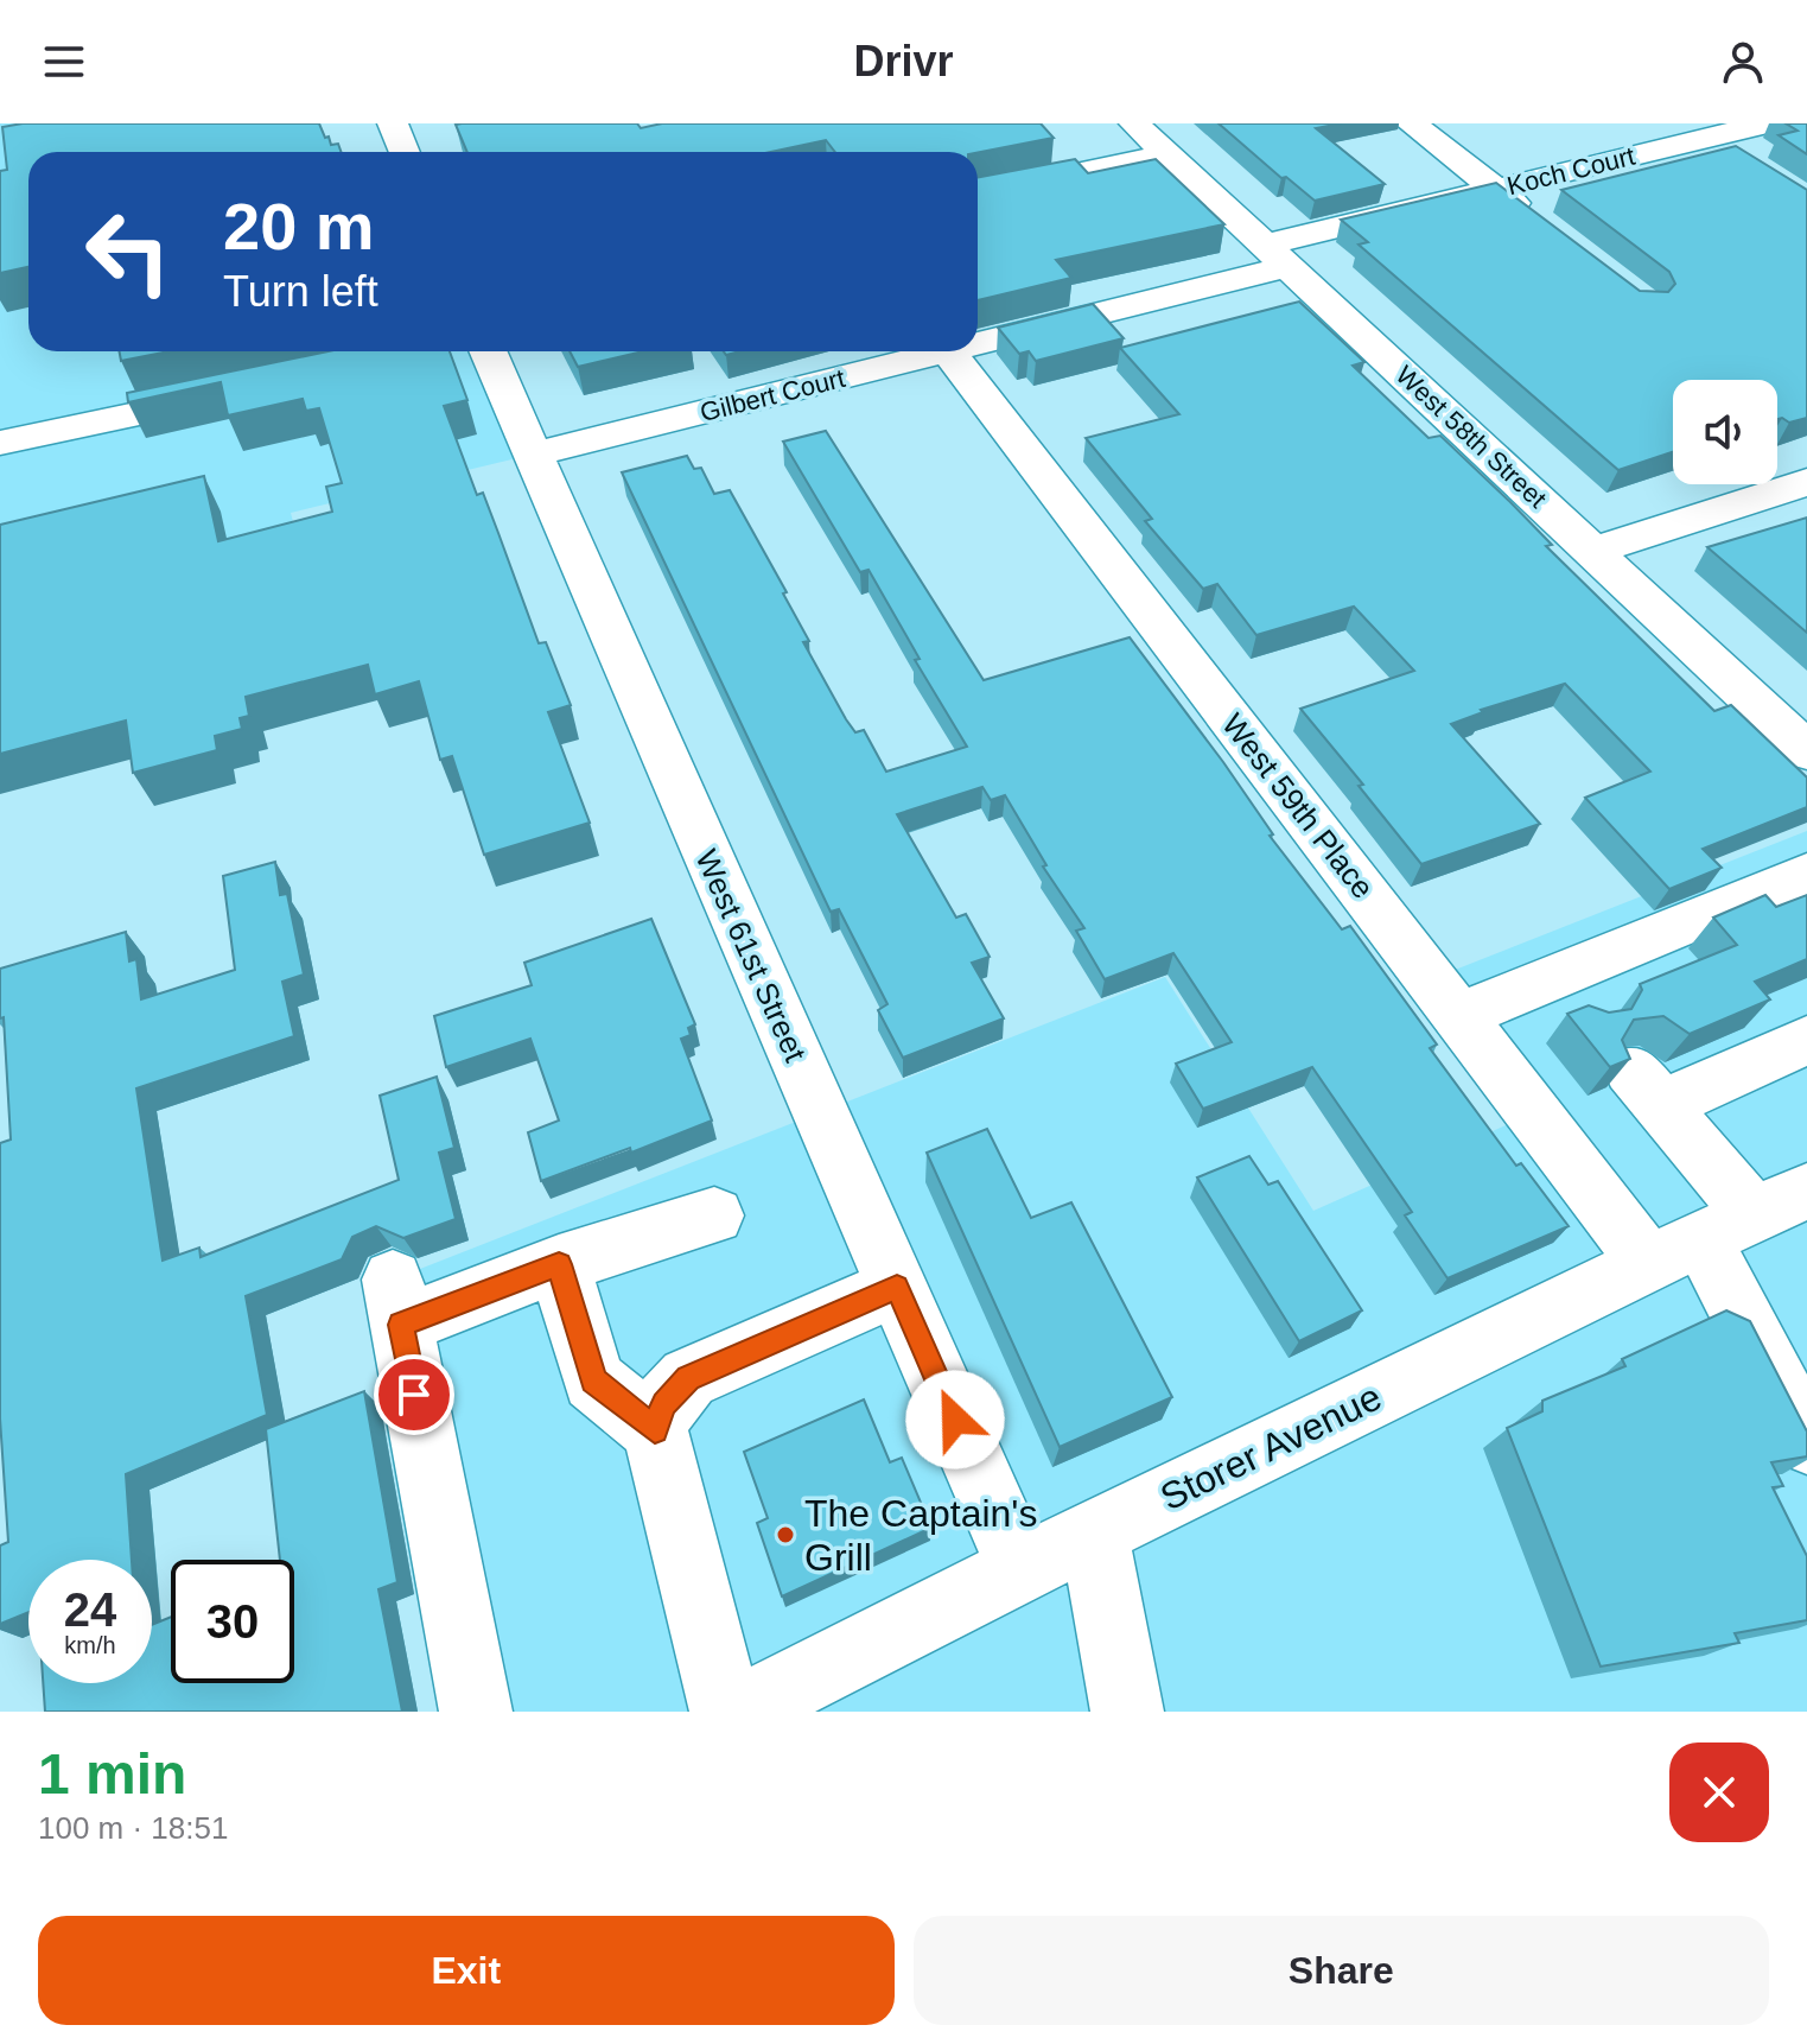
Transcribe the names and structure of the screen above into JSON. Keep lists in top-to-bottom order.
{
  "streets": {
    "street": [
      "Koch Court",
      "Gilbert Court",
      "West 58th Street",
      "West 59th Place",
      "West 61st Street",
      "Storer Avenue"
    ]
  },
  "crossings": [
    ["Koch Court", "Gilbert Court"],
    ["Koch Court", "West 58th Street"],
    ["Gilbert Court", "West 58th Street"],
    ["Gilbert Court", "West 59th Place"],
    ["Gilbert Court", "West 61st Street"],
    ["West 59th Place", "Storer Avenue"],
    ["West 61st Street", "Storer Avenue"]
  ],
  "places": ["The Captain's Grill"],
  "page": {
    "header": "Drivr",
    "turn": ["20 m", "Turn left"],
    "speed": "24 km/h",
    "limit": "30",
    "heading": ["1 min", "100 m · 18:51"],
    "buttons": ["Exit", "Share"]
  }
}
